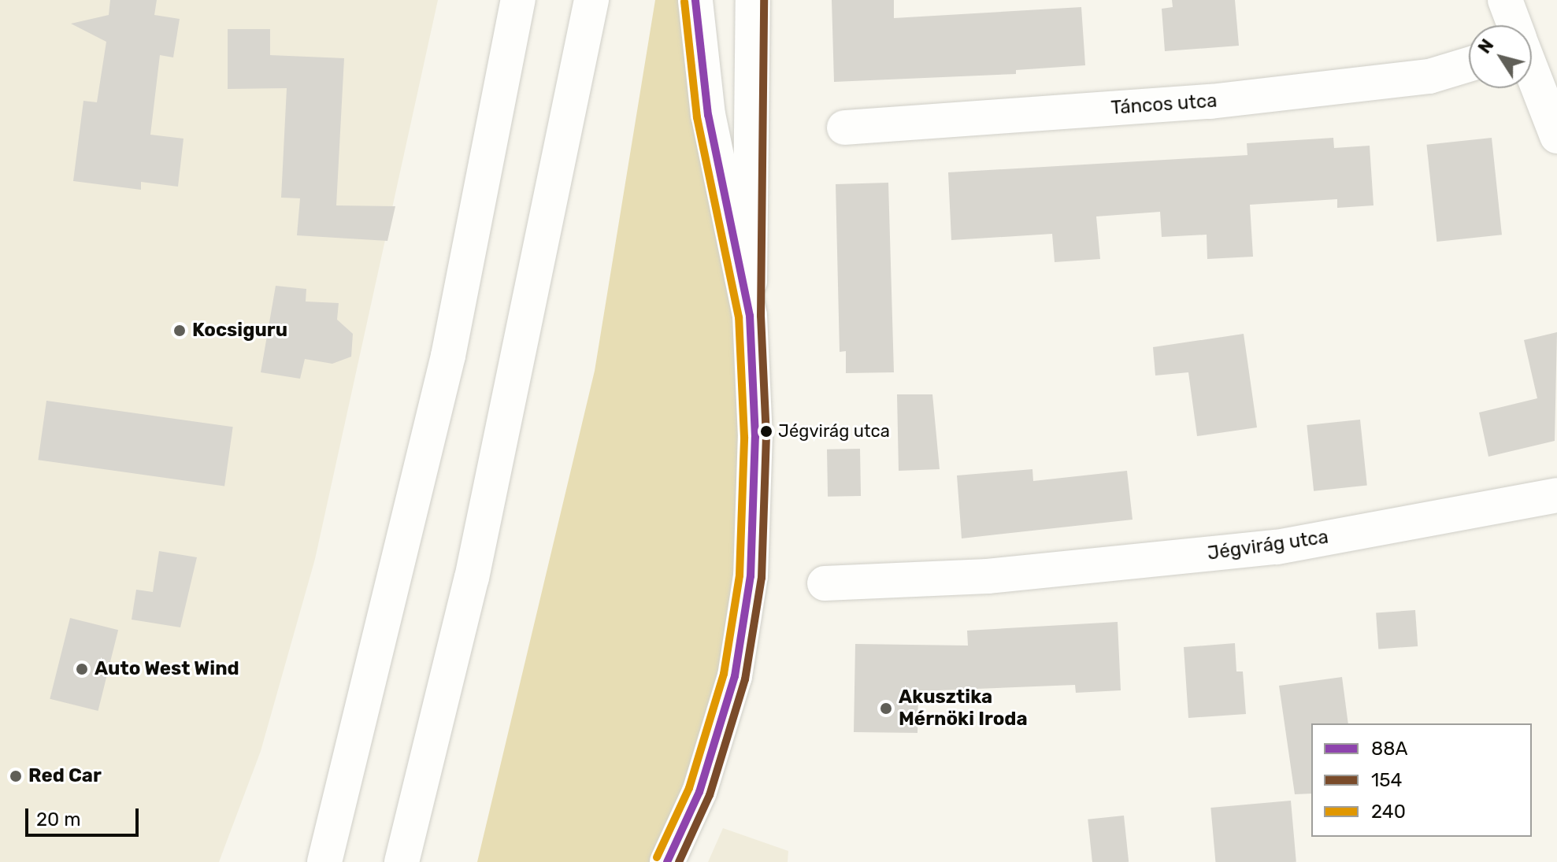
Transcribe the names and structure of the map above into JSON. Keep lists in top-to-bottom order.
{
  "streets": {
    "main road": ["Táncos utca", "Jégvirág utca"]
  },
  "places": [
    "Kocsiguru",
    "Jégvirág utca",
    "Auto West Wind",
    "Akusztika Mérnöki Iroda",
    "Red Car"
  ],
  "lines": ["transit line 88A", "transit line 154", "transit line 240"],
  "legend": ["88A", "154", "240"],
  "scale_bar": "20 m",
  "north": "top left"
}
